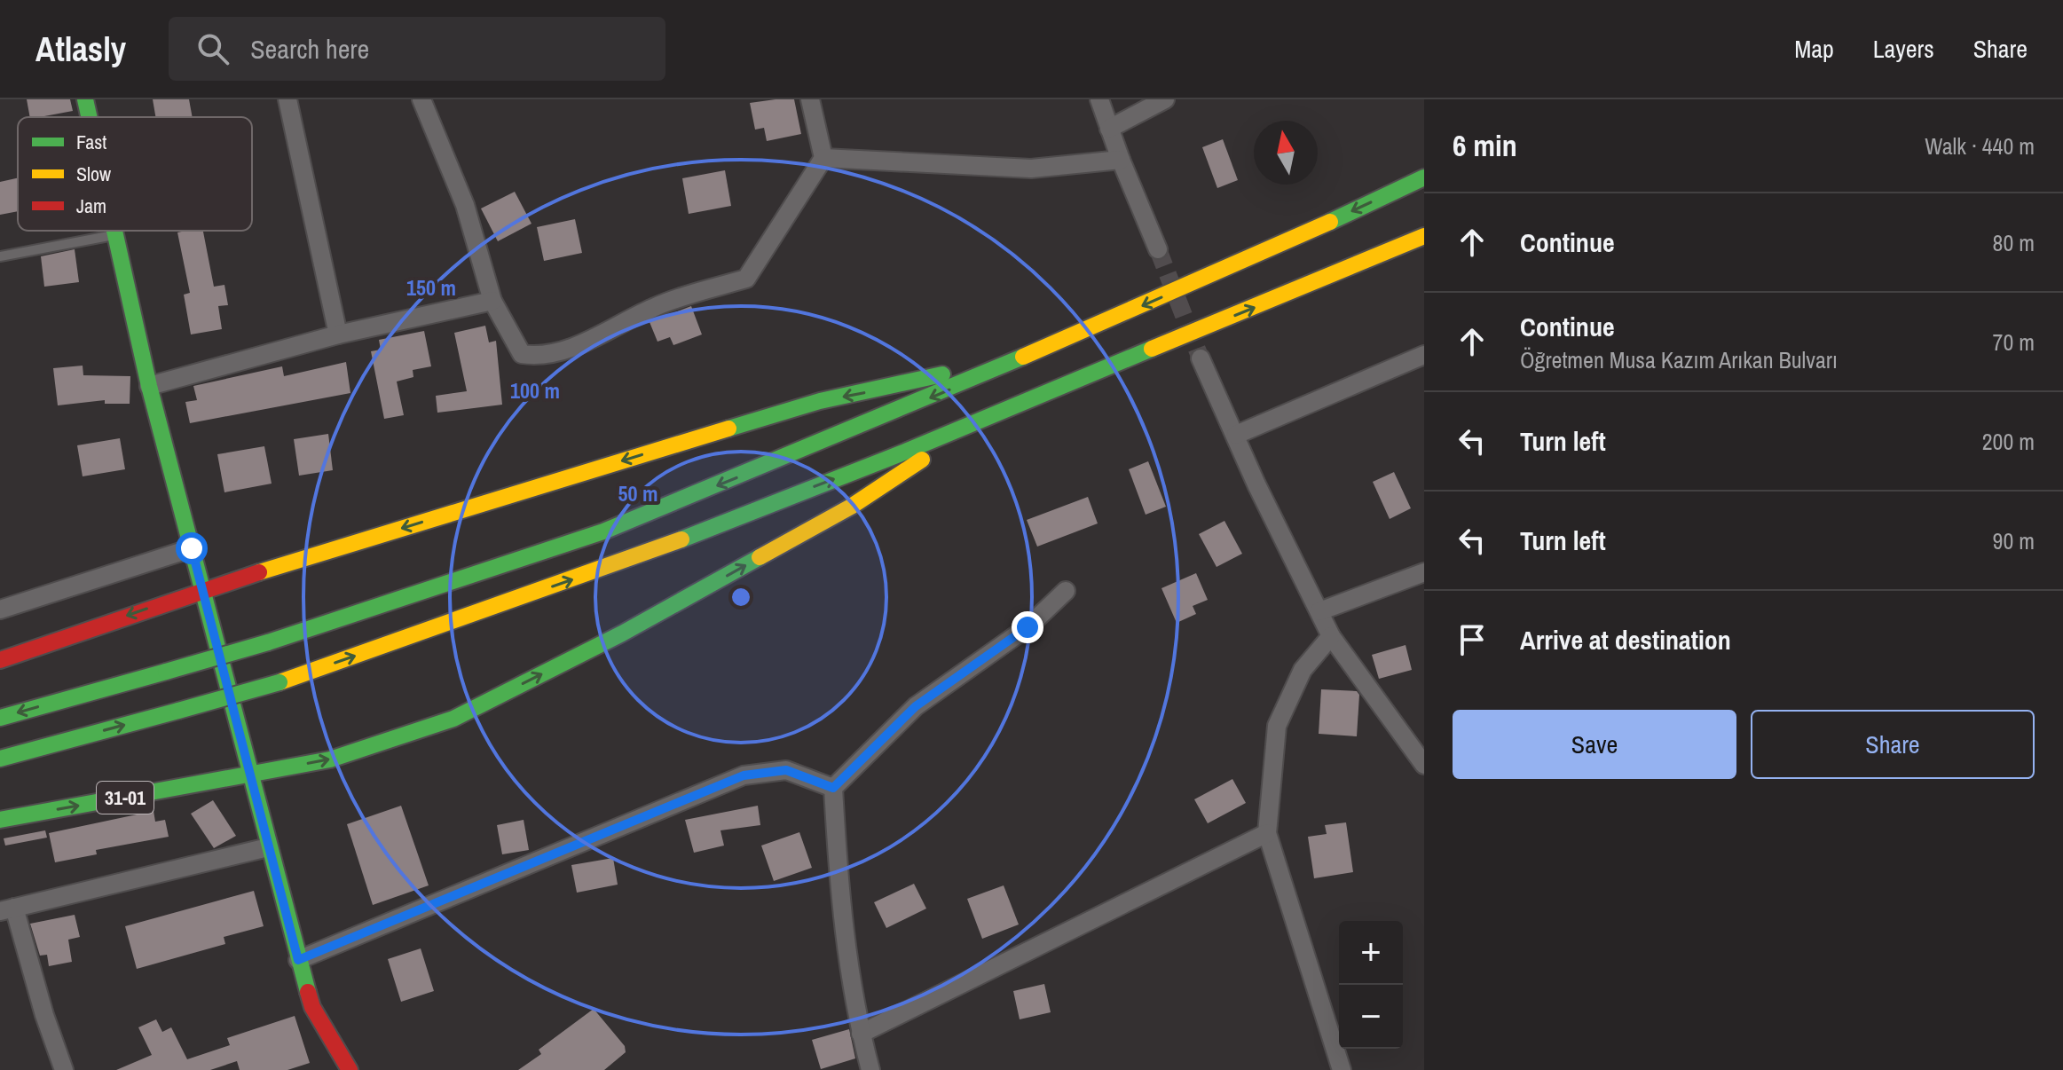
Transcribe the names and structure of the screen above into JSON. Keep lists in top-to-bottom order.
{
  "streets": {
    "main road": ["31-01"]
  },
  "legend": ["Fast", "Slow", "Jam"],
  "north": "top",
  "page": {
    "header": "Atlasly",
    "search": "Search here",
    "nav": ["Map", "Layers", "Share"],
    "heading": ["6 min", "Walk · 440 m"],
    "list": [
      ["Continue", "80 m"],
      ["Continue", "Öğretmen Musa Kazım Arıkan Bulvarı", "70 m"],
      ["Turn left", "200 m"],
      ["Turn left", "90 m"],
      "Arrive at destination"
    ],
    "buttons": ["Save", "Share"],
    "map_buttons": ["+", "−"]
  },
  "rings": ["150 m", "100 m", "50 m"]
}
